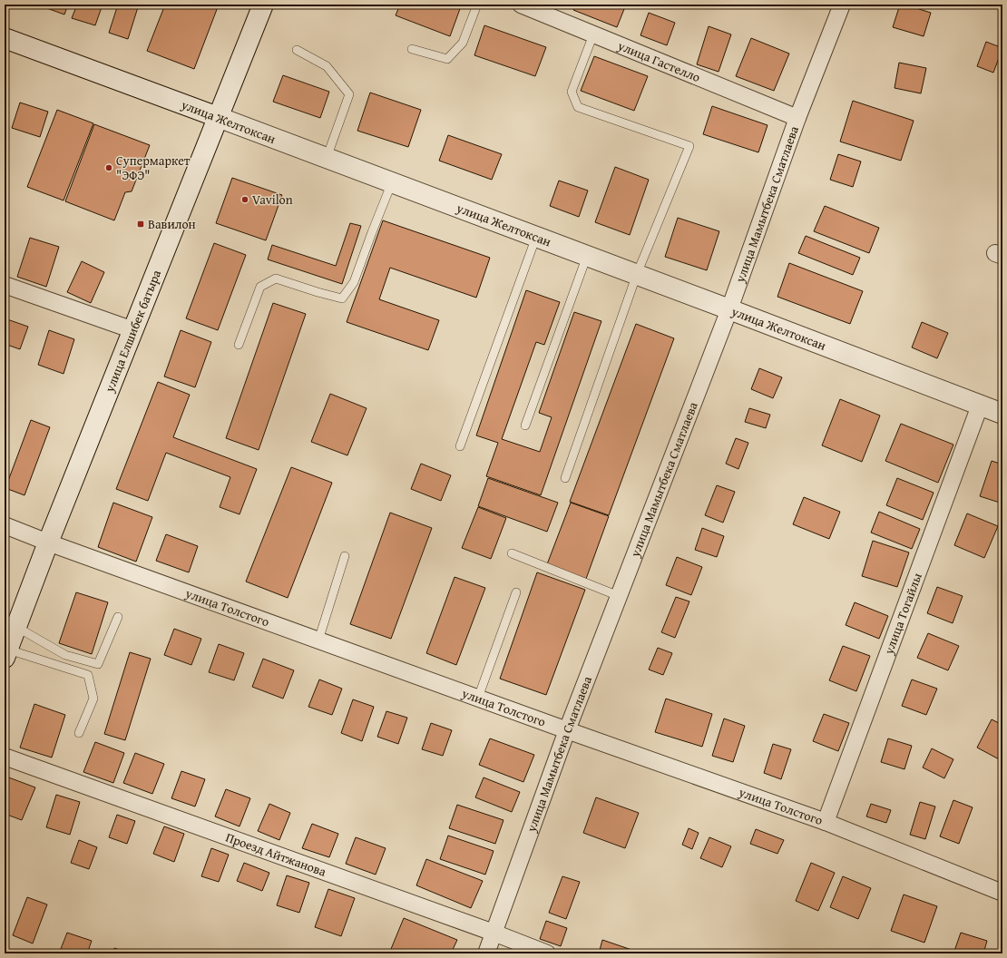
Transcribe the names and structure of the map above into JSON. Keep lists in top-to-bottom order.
{
  "streets": {
    "main road": ["улица Желтоксан", "улица Елшибек батыра"],
    "street": [
      "улица Гастелло",
      "улица Мамытбека Сматлаева",
      "улица Толстого",
      "улица Тогайлы",
      "Проезд Айтжанова"
    ]
  },
  "crossings": [
    ["улица Гастелло", "улица Мамытбека Сматлаева"],
    ["улица Желтоксан", "улица Мамытбека Сматлаева"],
    ["улица Желтоксан", "улица Елшибек батыра"],
    ["улица Желтоксан", "улица Тогайлы"],
    ["улица Мамытбека Сматлаева", "улица Толстого"],
    ["улица Мамытбека Сматлаева", "Проезд Айтжанова"],
    ["улица Елшибек батыра", "улица Толстого"],
    ["улица Толстого", "улица Тогайлы"]
  ],
  "places": {
    "other": ["Супермаркет \"ЭФЭ\"", "Vavilon"],
    "transit": ["Вавилон"]
  }
}
